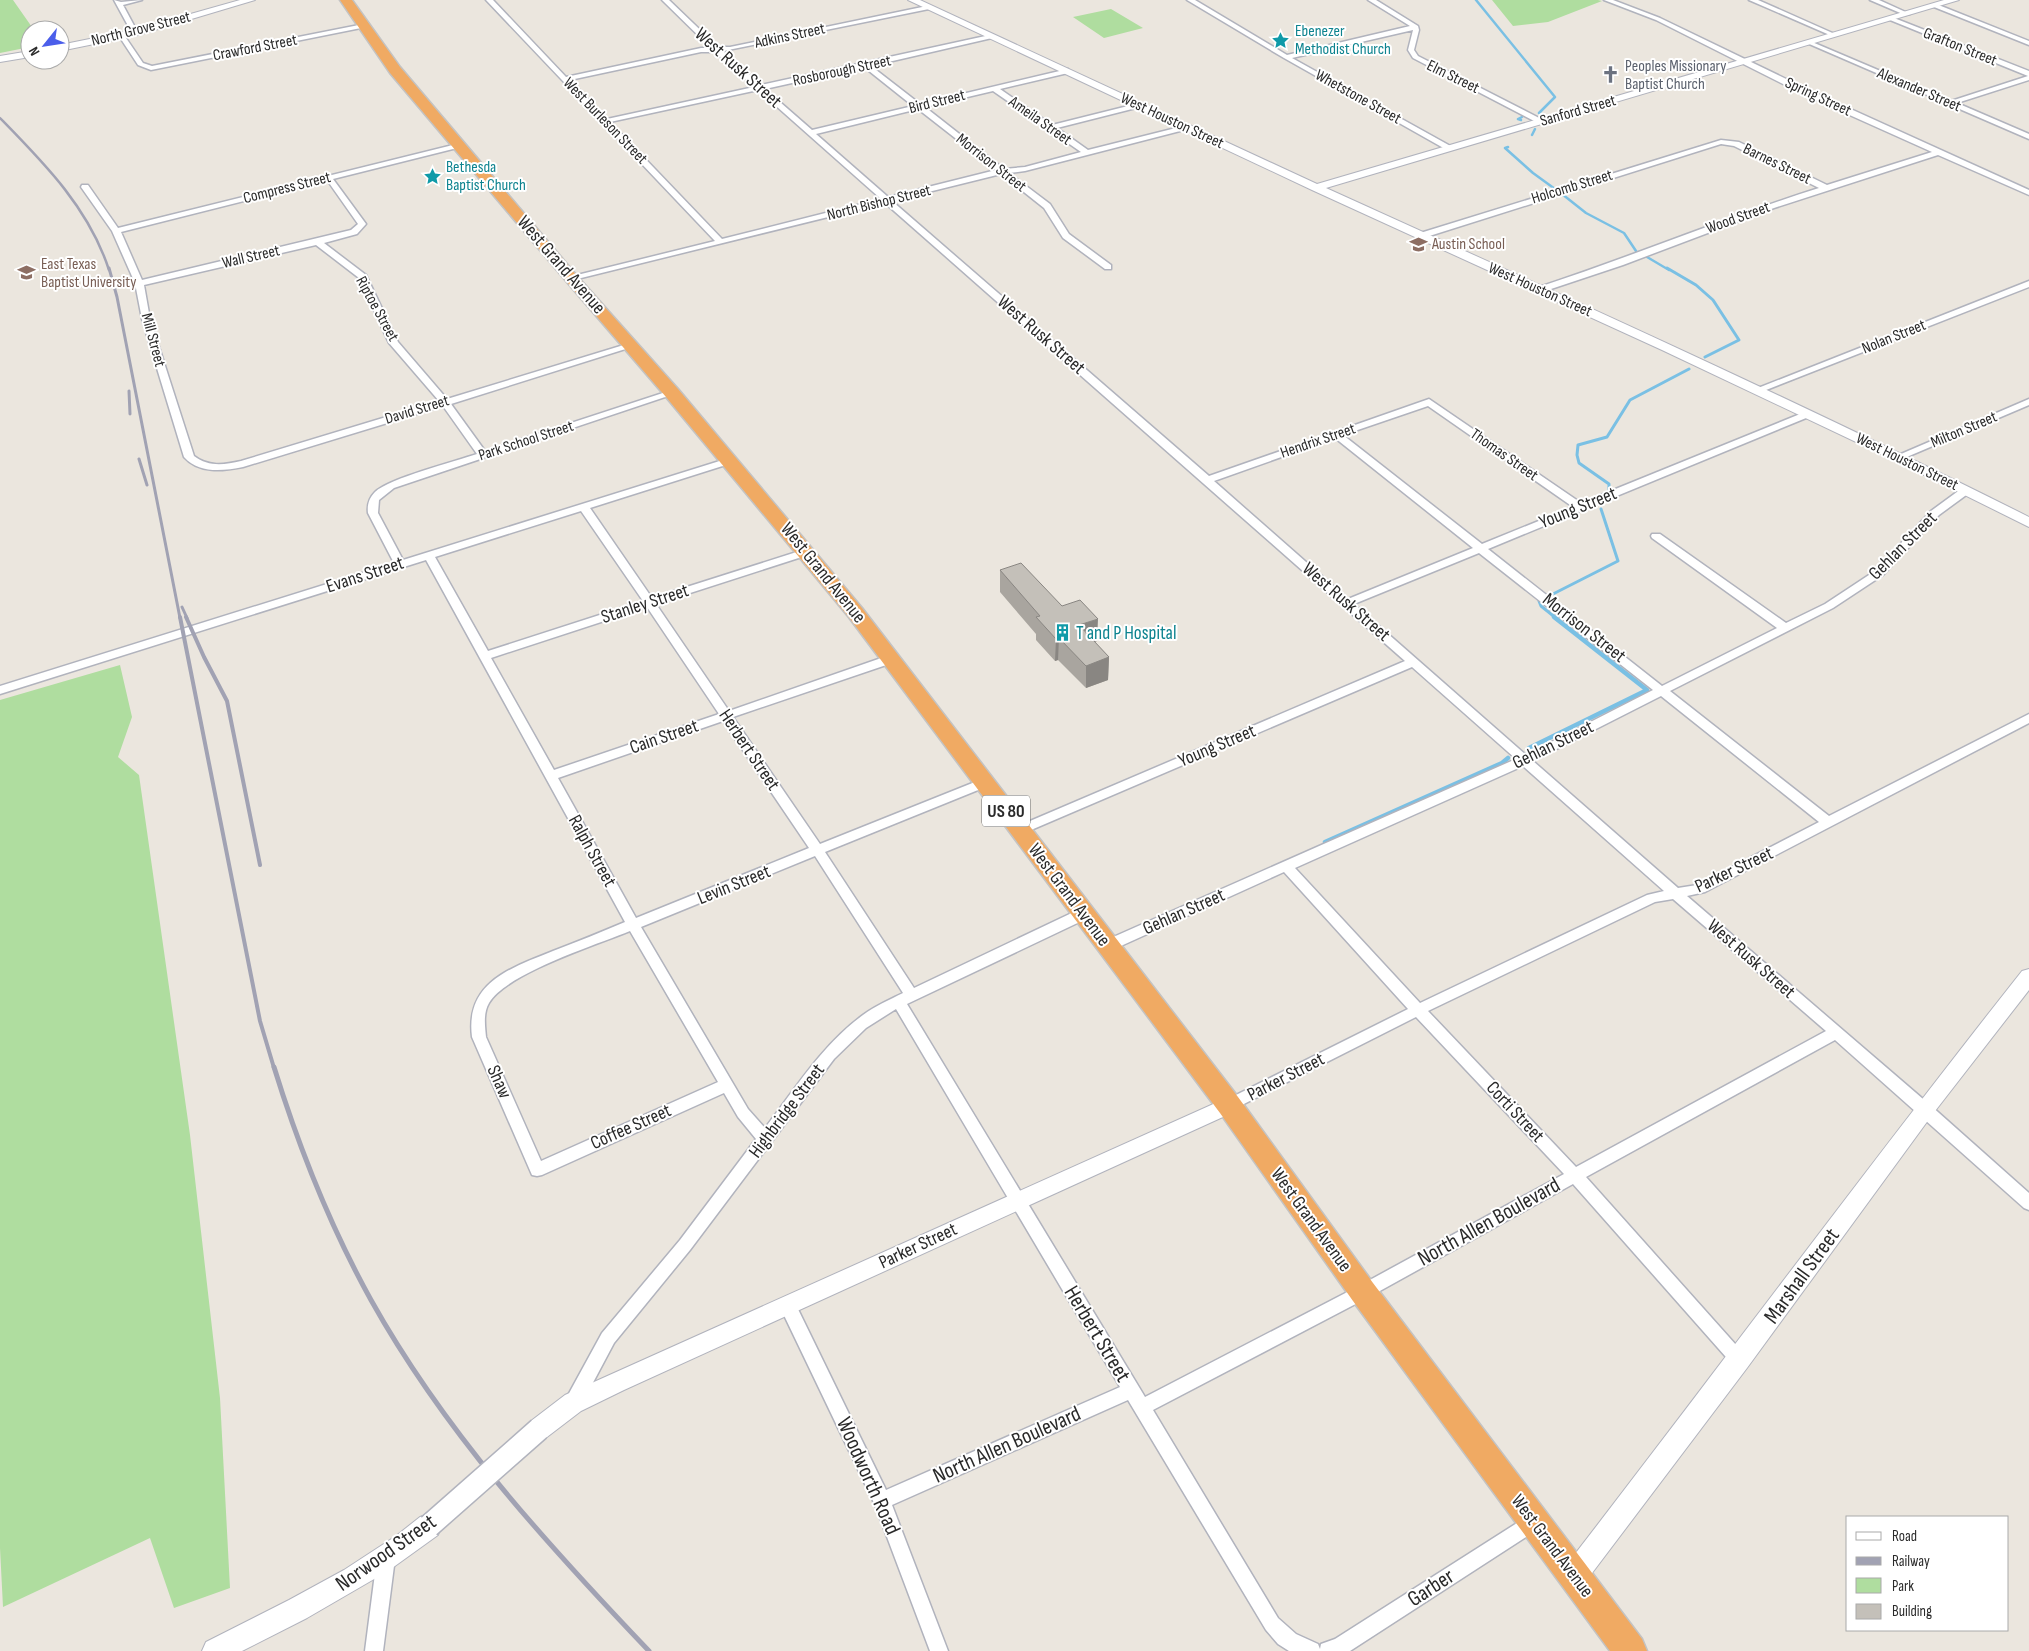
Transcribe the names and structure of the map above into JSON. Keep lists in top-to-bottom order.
{
  "streets": {
    "highway": ["West Grand Avenue", "US 80"],
    "street": [
      "North Grove Street",
      "Adkins Street",
      "Grafton Street",
      "Crawford Street",
      "West Rusk Street",
      "Rosborough Street",
      "Elm Street",
      "Alexander Street",
      "Whetstone Street",
      "Spring Street",
      "Bird Street",
      "Sanford Street",
      "West Burleson Street",
      "Ameila Street",
      "West Houston Street",
      "Morrison Street",
      "Barnes Street",
      "Holcomb Street",
      "Compress Street",
      "North Bishop Street",
      "Wood Street",
      "Wall Street",
      "Riptoe Street",
      "Nolan Street",
      "Mill Street",
      "David Street",
      "Milton Street",
      "Park School Street",
      "Hendrix Street",
      "Thomas Street",
      "Young Street",
      "Gehlan Street",
      "Evans Street",
      "Stanley Street",
      "Cain Street",
      "Herbert Street",
      "Ralph Street",
      "Parker Street",
      "Levin Street",
      "Shaw",
      "Highbridge Street",
      "Corti Street",
      "Coffee Street",
      "North Allen Boulevard",
      "Marshall Street",
      "Woodworth Road",
      "Norwood Street",
      "Garber"
    ]
  },
  "crossings": [
    ["North Grove Street", "Crawford Street"],
    ["Adkins Street", "West Rusk Street"],
    ["Adkins Street", "West Burleson Street"],
    ["Adkins Street", "West Houston Street"],
    ["Grafton Street", "Sanford Street"],
    ["Crawford Street", "West Grand Avenue"],
    ["West Rusk Street", "Rosborough Street"],
    ["West Rusk Street", "Bird Street"],
    ["West Rusk Street", "North Bishop Street"],
    ["West Rusk Street", "Hendrix Street"],
    ["West Rusk Street", "Young Street"],
    ["West Rusk Street", "Gehlan Street"],
    ["West Rusk Street", "Parker Street"],
    ["West Rusk Street", "North Allen Boulevard"],
    ["West Rusk Street", "Marshall Street"],
    ["Rosborough Street", "West Burleson Street"],
    ["Rosborough Street", "West Houston Street"],
    ["Rosborough Street", "Morrison Street"],
    ["Elm Street", "Sanford Street"],
    ["Alexander Street", "Sanford Street"],
    ["Whetstone Street", "Sanford Street"],
    ["Spring Street", "Sanford Street"],
    ["Spring Street", "Wood Street"],
    ["Bird Street", "Ameila Street"],
    ["Bird Street", "West Houston Street"],
    ["Bird Street", "Morrison Street"],
    ["Sanford Street", "West Houston Street"],
    ["West Burleson Street", "North Bishop Street"],
    ["Ameila Street", "North Bishop Street"],
    ["West Houston Street", "Holcomb Street"],
    ["West Houston Street", "North Bishop Street"],
    ["West Houston Street", "Wood Street"],
    ["West Houston Street", "Nolan Street"],
    ["West Houston Street", "Milton Street"],
    ["West Houston Street", "Young Street"],
    ["West Houston Street", "Gehlan Street"],
    ["Morrison Street", "North Bishop Street"],
    ["Morrison Street", "Hendrix Street"],
    ["Morrison Street", "Young Street"],
    ["Morrison Street", "Gehlan Street"],
    ["Morrison Street", "Parker Street"],
    ["Barnes Street", "Holcomb Street"],
    ["Barnes Street", "Wood Street"],
    ["Compress Street", "Wall Street"],
    ["Compress Street", "West Grand Avenue"],
    ["Compress Street", "Mill Street"],
    ["North Bishop Street", "West Grand Avenue"],
    ["Wall Street", "Riptoe Street"],
    ["Wall Street", "Mill Street"],
    ["West Grand Avenue", "David Street"],
    ["West Grand Avenue", "Park School Street"],
    ["West Grand Avenue", "Young Street"],
    ["West Grand Avenue", "Gehlan Street"],
    ["West Grand Avenue", "Evans Street"],
    ["West Grand Avenue", "Stanley Street"],
    ["West Grand Avenue", "Cain Street"],
    ["West Grand Avenue", "Parker Street"],
    ["West Grand Avenue", "Levin Street"],
    ["West Grand Avenue", "Highbridge Street"],
    ["West Grand Avenue", "North Allen Boulevard"],
    ["West Grand Avenue", "Marshall Street"],
    ["West Grand Avenue", "Garber"],
    ["Riptoe Street", "David Street"],
    ["Riptoe Street", "Park School Street"],
    ["Mill Street", "David Street"],
    ["Park School Street", "Evans Street"],
    ["Hendrix Street", "Thomas Street"],
    ["Thomas Street", "Young Street"],
    ["Gehlan Street", "Corti Street"],
    ["Evans Street", "Herbert Street"],
    ["Evans Street", "Ralph Street"],
    ["Stanley Street", "Herbert Street"],
    ["Stanley Street", "Ralph Street"],
    ["Cain Street", "Herbert Street"],
    ["Cain Street", "Ralph Street"],
    ["Herbert Street", "Parker Street"],
    ["Herbert Street", "Levin Street"],
    ["Herbert Street", "Highbridge Street"],
    ["Herbert Street", "North Allen Boulevard"],
    ["Ralph Street", "Levin Street"],
    ["Ralph Street", "Highbridge Street"],
    ["Ralph Street", "Coffee Street"],
    ["Parker Street", "Highbridge Street"],
    ["Parker Street", "Corti Street"],
    ["Parker Street", "Woodworth Road"],
    ["Parker Street", "Norwood Street"],
    ["Levin Street", "Shaw"],
    ["Shaw", "Coffee Street"],
    ["Corti Street", "North Allen Boulevard"],
    ["Corti Street", "Marshall Street"],
    ["North Allen Boulevard", "Woodworth Road"]
  ],
  "places": {
    "place": ["Ebenezer Methodist Church", "Bethesda Baptist Church"],
    "church": ["Peoples Missionary Baptist Church"],
    "school or university": ["Austin School", "East Texas Baptist University"],
    "building": ["T and P Hospital"]
  },
  "legend": [
    "Road",
    "Railway",
    "Park",
    "Building"
  ],
  "north": "bottom left"
}
